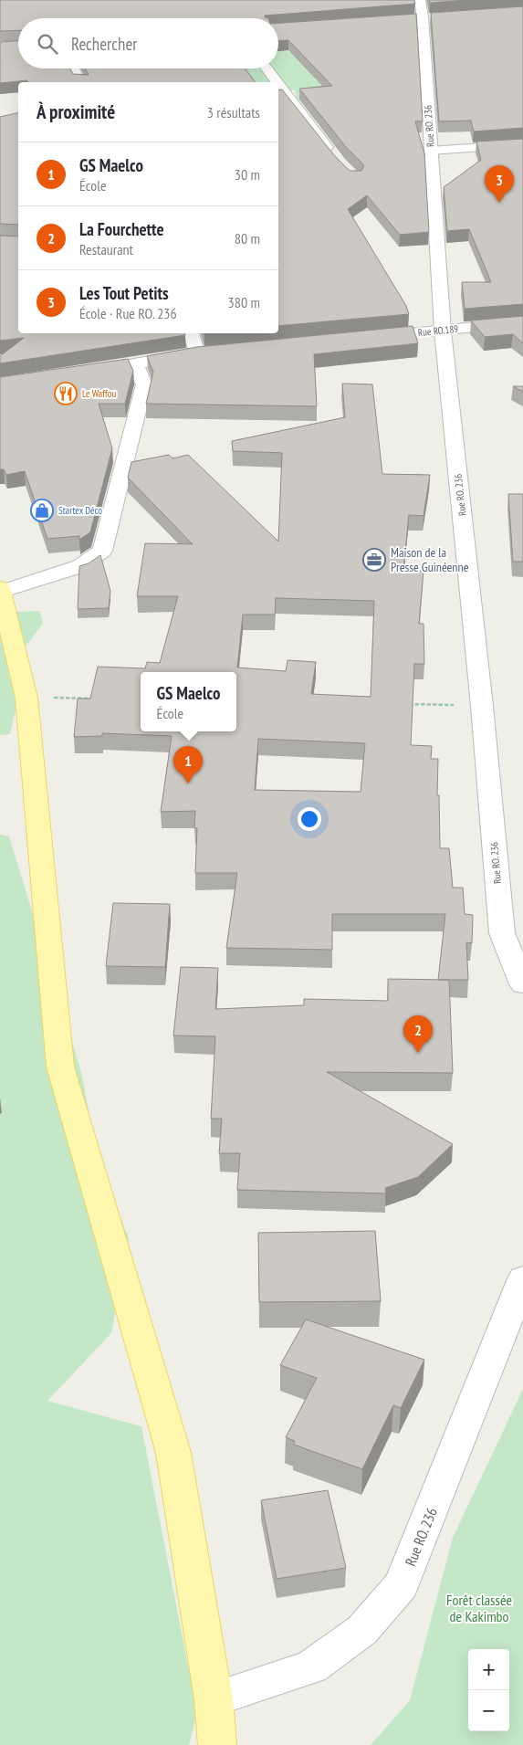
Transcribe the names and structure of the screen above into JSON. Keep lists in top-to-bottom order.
{
  "streets": {
    "street": ["Rue RO. 236", "Rue RO.189"]
  },
  "crossings": [
    ["Rue RO. 236", "Rue RO.189"]
  ],
  "parks": ["Forêt classée de Kakimbo"],
  "places": {
    "restaurant": ["Le Waffou"],
    "shop": ["Startex Déco"],
    "office": ["Maison de la Presse Guinéenne"]
  },
  "page": {
    "search": "Rechercher",
    "heading": ["À proximité", "3 résultats"],
    "list": [
      {
        "mark": "1",
        "name": "GS Maelco",
        "note": "École",
        "value": "30 m"
      },
      {
        "mark": "2",
        "name": "La Fourchette",
        "note": "Restaurant",
        "value": "80 m"
      },
      {
        "mark": "3",
        "name": "Les Tout Petits",
        "note": "École · Rue RO. 236",
        "value": "380 m"
      }
    ],
    "pins": ["3", "1", "2"],
    "popup": ["GS Maelco", "École"],
    "map_buttons": ["+", "−"]
  }
}
